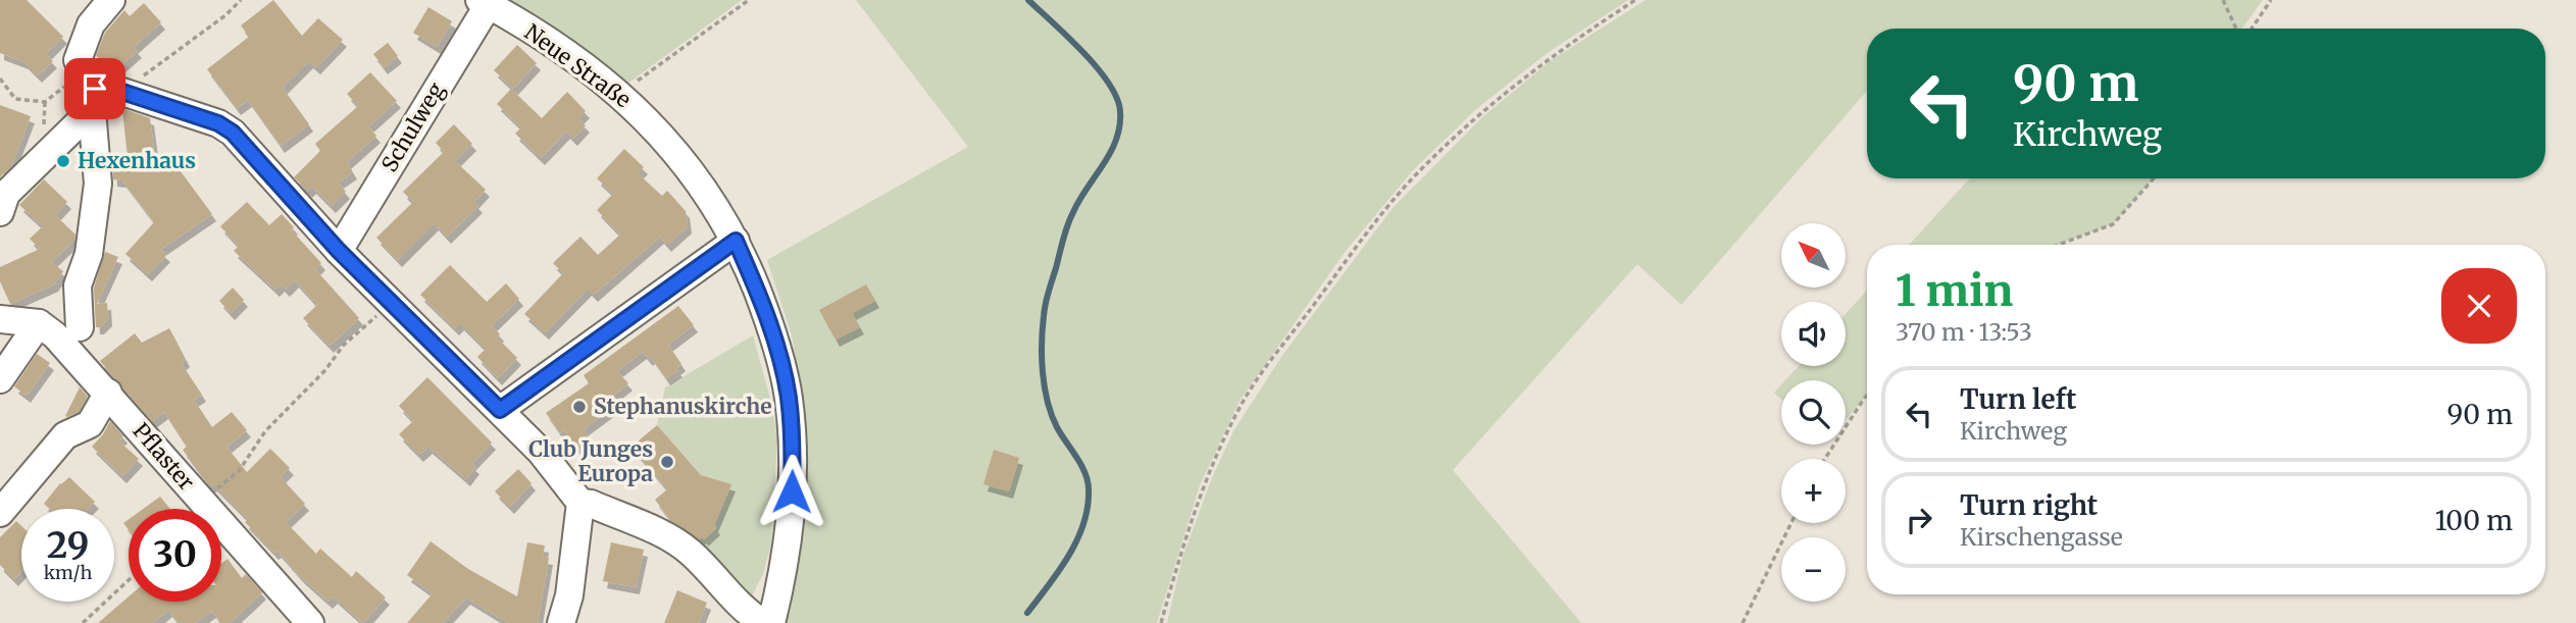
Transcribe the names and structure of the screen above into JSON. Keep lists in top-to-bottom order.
{
  "streets": {
    "street": ["Neue Straße", "Schulweg", "Pflaster"]
  },
  "crossings": [
    ["Neue Straße", "Schulweg"]
  ],
  "places": ["Hexenhaus", "Stephanuskirche", "Club Junges Europa"],
  "north": "top left",
  "page": {
    "turn": ["90 m", "Kirchweg"],
    "map_buttons": ["+", "−"],
    "heading": ["1 min", "370 m · 13:53"],
    "list": [
      {
        "name": "Turn left",
        "note": "Kirchweg",
        "value": "90 m"
      },
      {
        "name": "Turn right",
        "note": "Kirschengasse",
        "value": "100 m"
      }
    ],
    "speed": "29 km/h",
    "limit": "30"
  }
}
